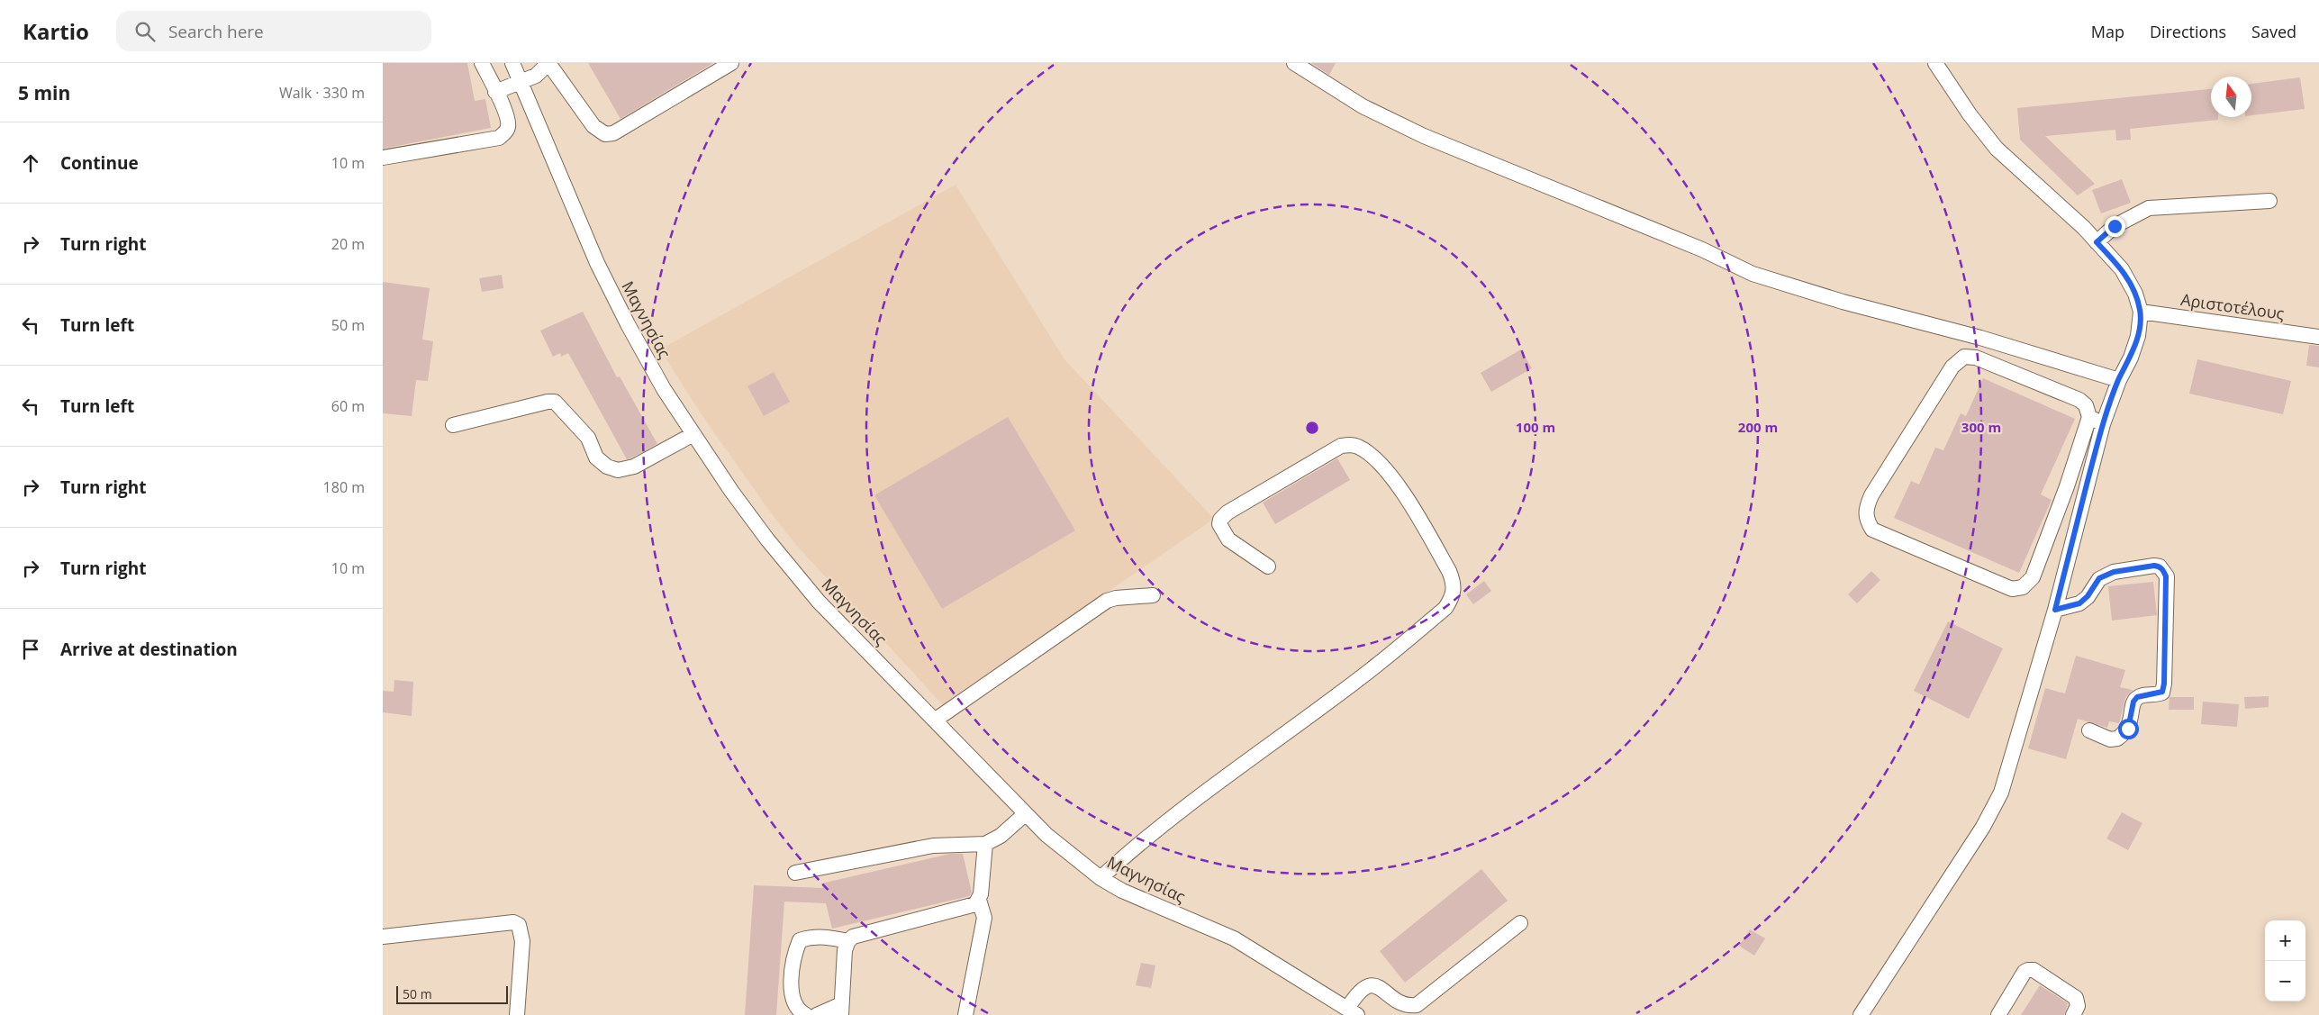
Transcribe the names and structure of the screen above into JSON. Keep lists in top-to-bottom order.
{
  "streets": {
    "street": ["Αριστοτέλους", "Μαγνησίας"]
  },
  "scale_bar": "50 m",
  "north": "top",
  "page": {
    "header": "Kartio",
    "search": "Search here",
    "nav": ["Map", "Directions", "Saved"],
    "heading": ["5 min", "Walk · 330 m"],
    "list": [
      ["Continue", "10 m"],
      ["Turn right", "20 m"],
      ["Turn left", "50 m"],
      ["Turn left", "60 m"],
      ["Turn right", "180 m"],
      ["Turn right", "10 m"],
      "Arrive at destination"
    ],
    "map_buttons": ["+", "−"],
    "scale": "50 m"
  },
  "rings": ["100 m", "200 m", "300 m"]
}
